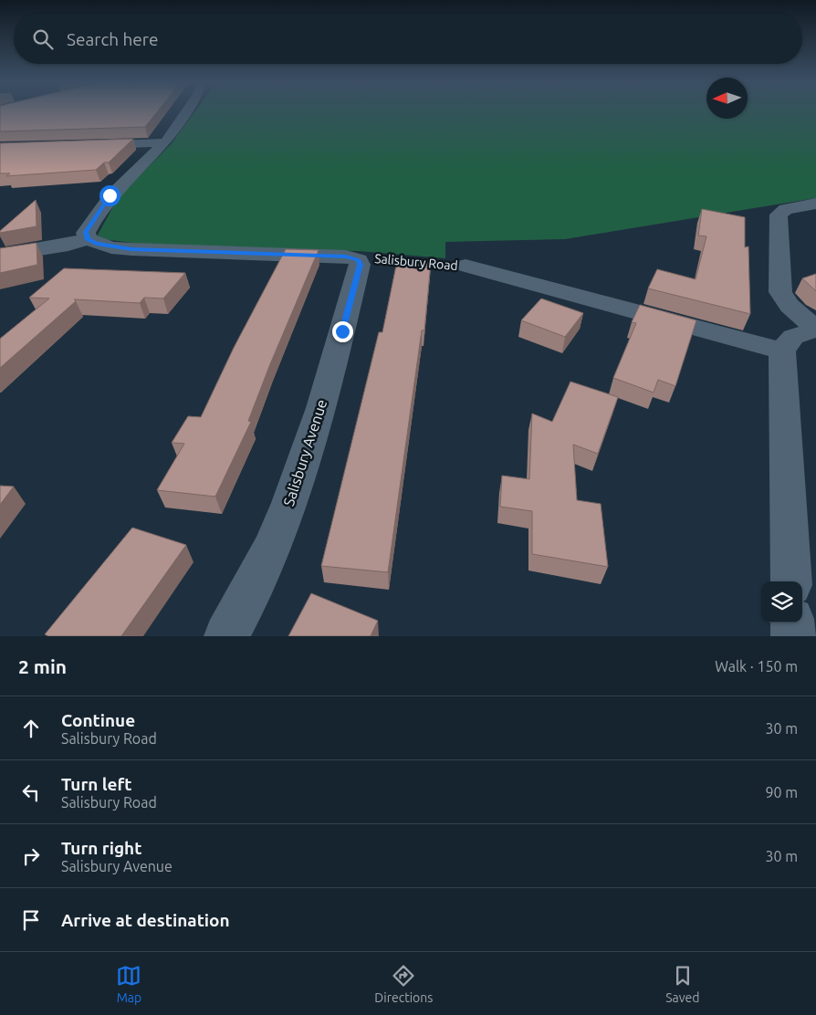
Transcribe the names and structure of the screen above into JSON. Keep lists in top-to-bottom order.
{
  "streets": {
    "street": ["Salisbury Road", "Salisbury Avenue"]
  },
  "crossings": [
    ["Salisbury Road", "Salisbury Avenue"]
  ],
  "north": "left",
  "page": {
    "search": "Search here",
    "heading": ["2 min", "Walk · 150 m"],
    "list": [
      ["Continue", "Salisbury Road", "30 m"],
      ["Turn left", "Salisbury Road", "90 m"],
      ["Turn right", "Salisbury Avenue", "30 m"],
      "Arrive at destination"
    ],
    "nav": ["Map", "Directions", "Saved"]
  }
}
